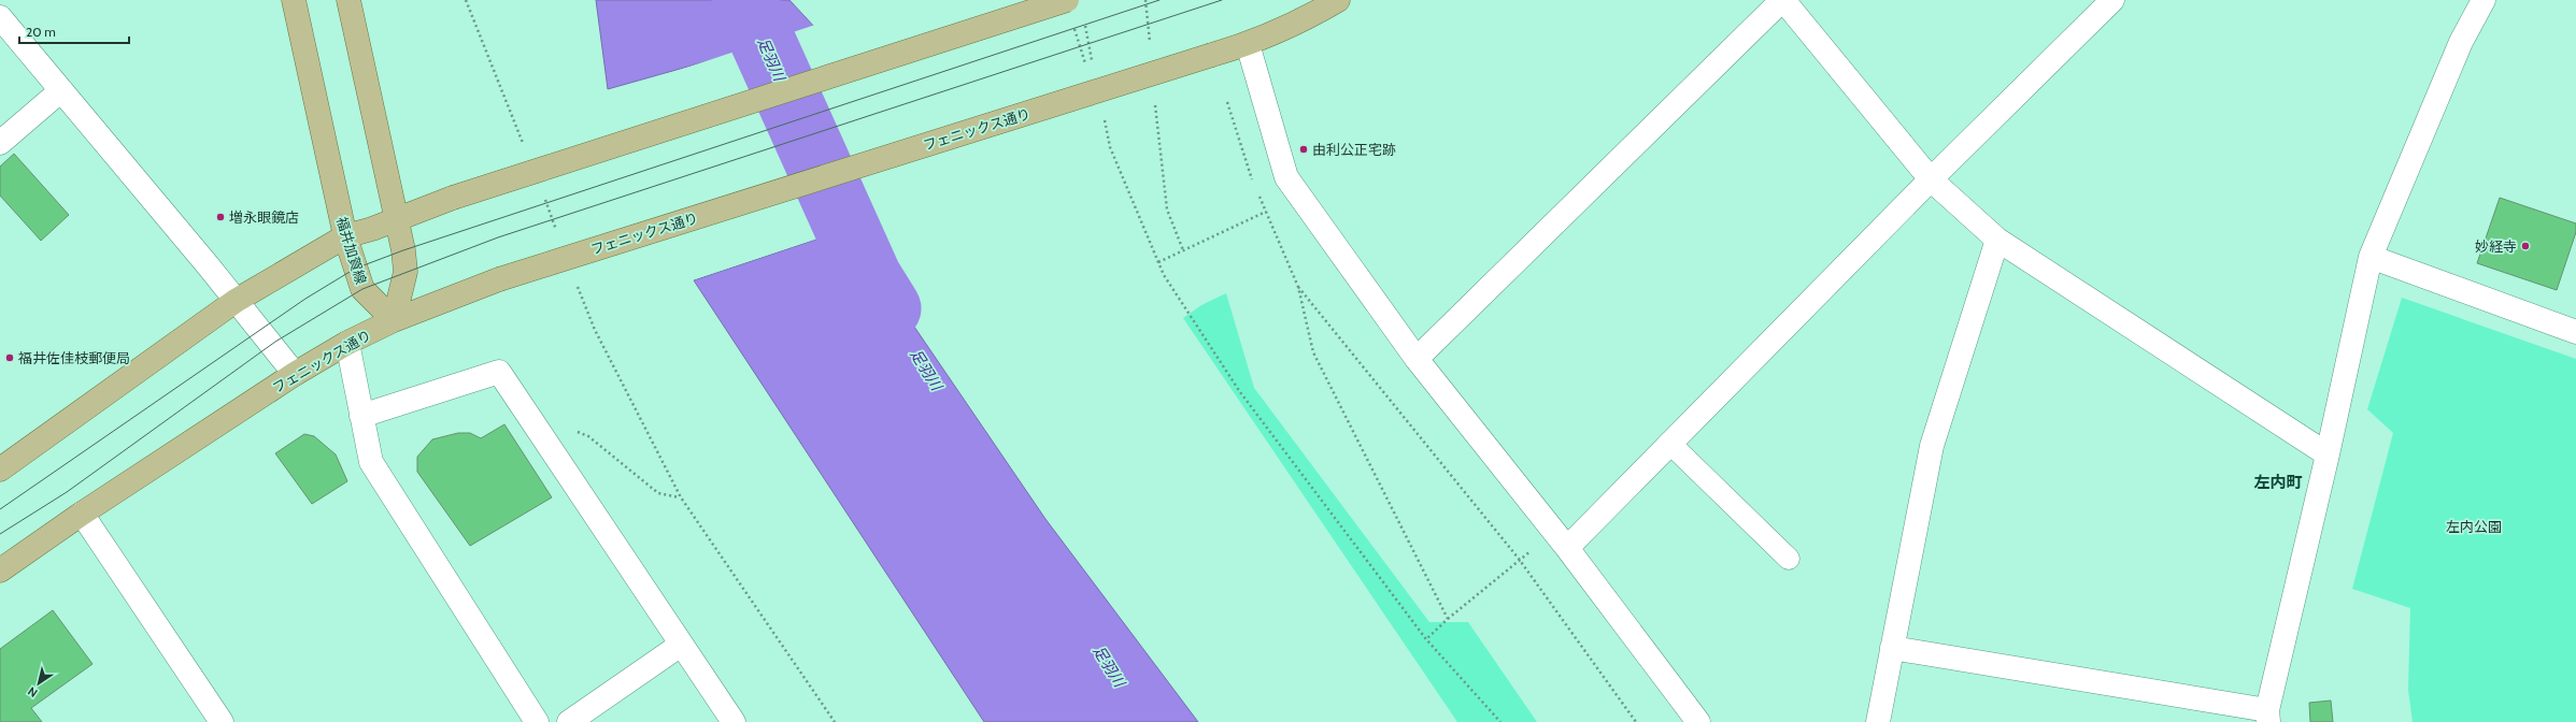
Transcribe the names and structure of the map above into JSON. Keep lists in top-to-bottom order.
{
  "streets": {
    "main road": ["フェニックス通り", "福井加賀線"]
  },
  "crossings": [
    ["フェニックス通り", "福井加賀線"]
  ],
  "districts": ["左内町"],
  "water": ["足羽川"],
  "parks": ["左内公園"],
  "places": [
    "由利公正宅跡",
    "増永眼鏡店",
    "妙経寺",
    "福井佐佳枝郵便局"
  ],
  "scale_bar": "20 m",
  "north": "bottom left"
}
